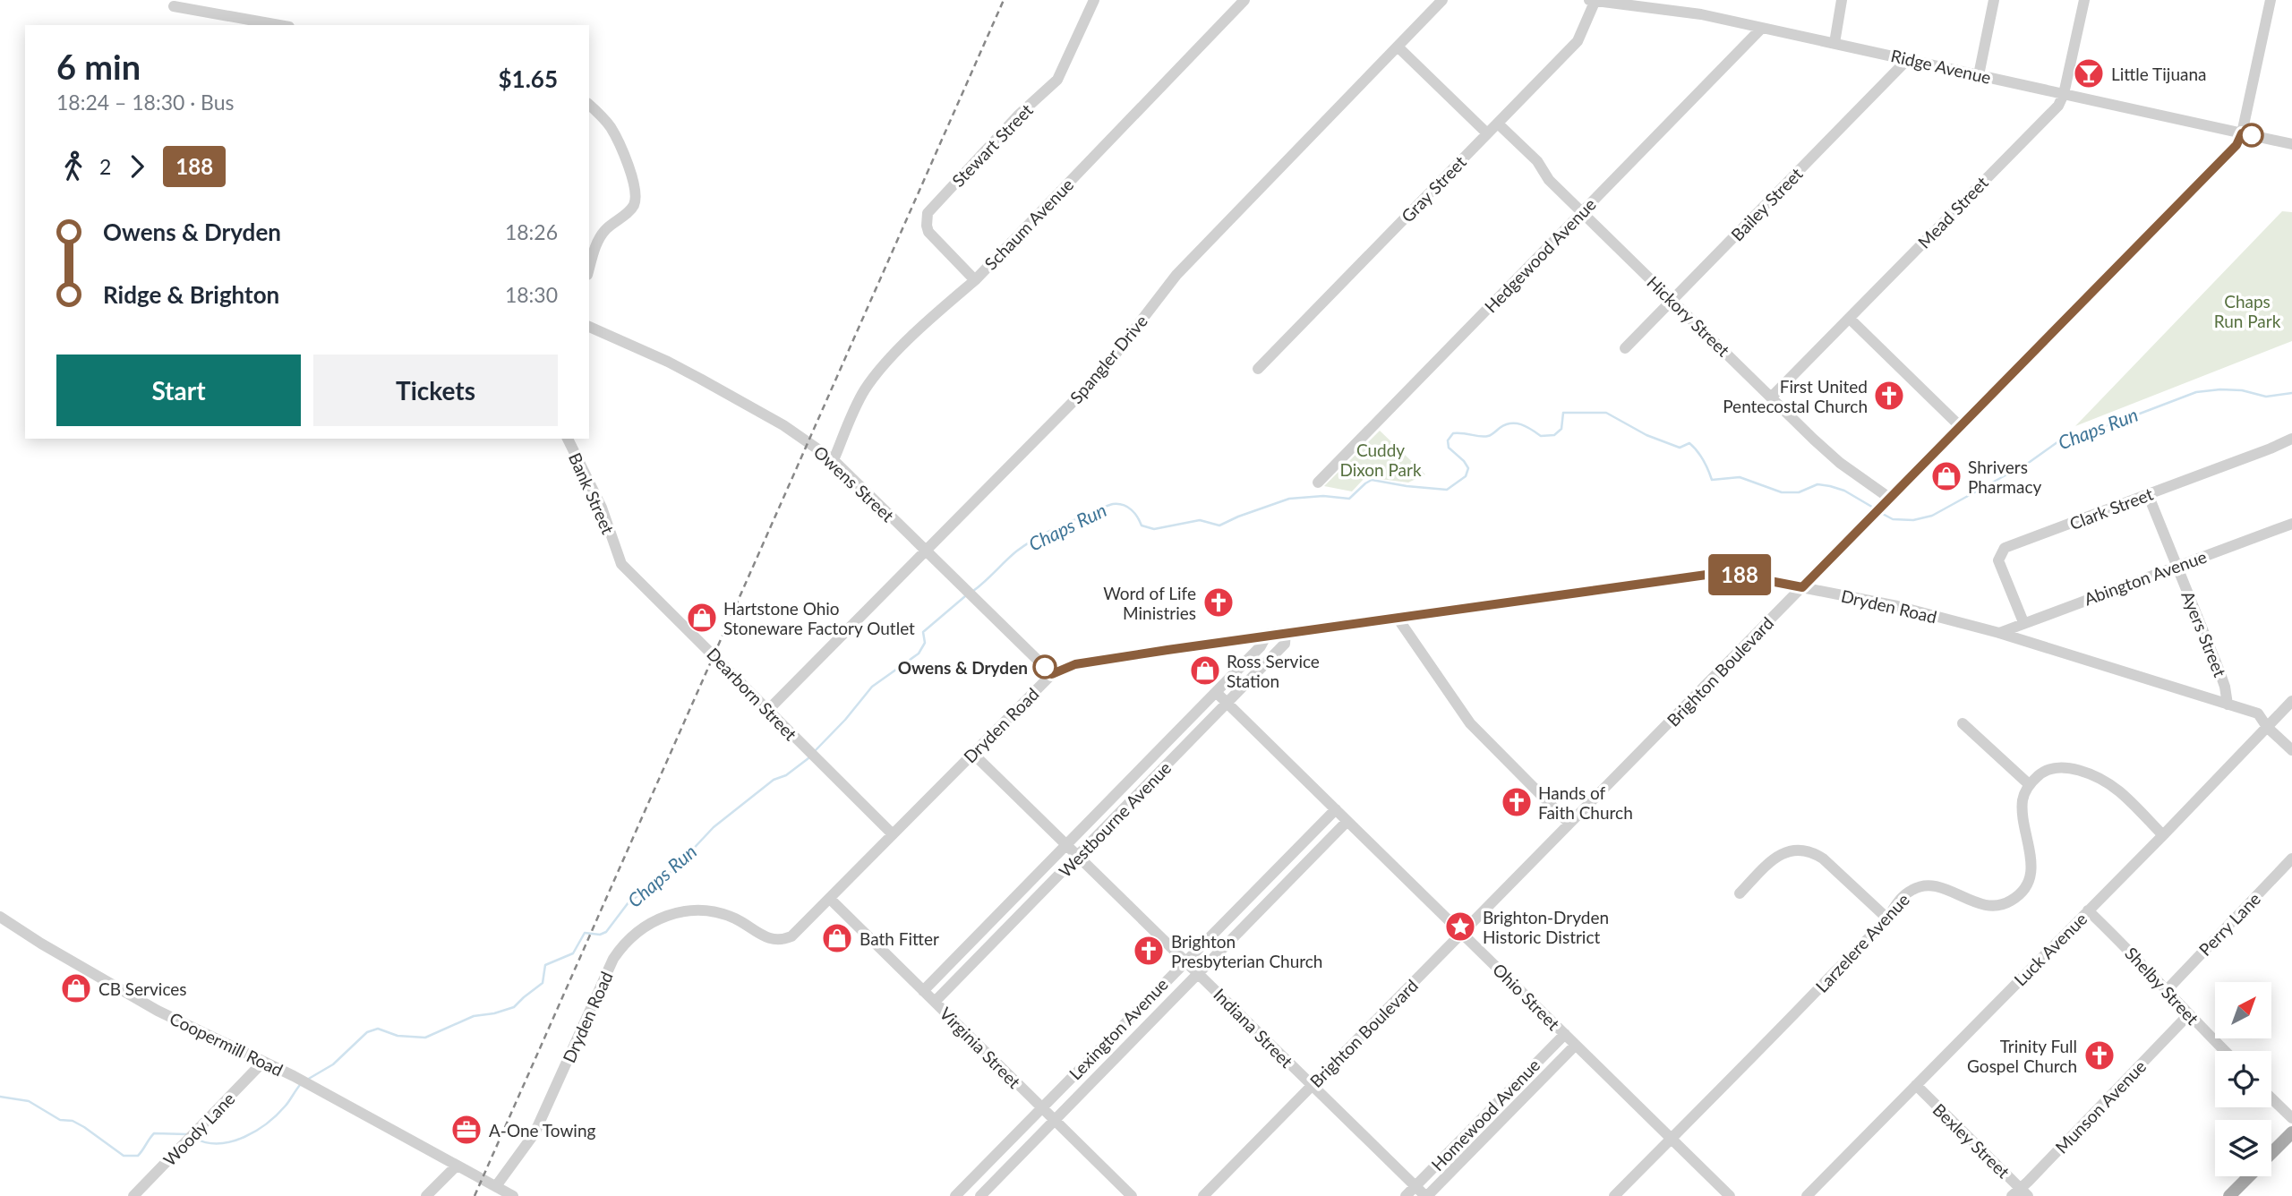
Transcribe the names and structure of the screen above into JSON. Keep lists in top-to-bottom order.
{
  "streets": {
    "street": [
      "Ridge Avenue",
      "Stewart Street",
      "Gray Street",
      "Bailey Street",
      "Mead Street",
      "Schaum Avenue",
      "Hedgewood Avenue",
      "Hickory Street",
      "Spangler Drive",
      "Owens Street",
      "Bank Street",
      "Clark Street",
      "Abington Avenue",
      "Dryden Road",
      "Ayers Street",
      "Brighton Boulevard",
      "Dearborn Street",
      "Westbourne Avenue",
      "Perry Lane",
      "Larzelere Avenue",
      "Luck Avenue",
      "Shelby Street",
      "Ohio Street",
      "Indiana Street",
      "Lexington Avenue",
      "Coopermill Road",
      "Virginia Street",
      "Munson Avenue",
      "Homewood Avenue",
      "Woody Lane",
      "Bexley Street"
    ]
  },
  "crossings": [
    ["Ridge Avenue", "Gray Street"],
    ["Ridge Avenue", "Bailey Street"],
    ["Ridge Avenue", "Mead Street"],
    ["Ridge Avenue", "Hedgewood Avenue"],
    ["Ridge Avenue", "Brighton Boulevard"],
    ["Stewart Street", "Schaum Avenue"],
    ["Gray Street", "Hickory Street"],
    ["Bailey Street", "Hickory Street"],
    ["Mead Street", "Hickory Street"],
    ["Schaum Avenue", "Owens Street"],
    ["Hedgewood Avenue", "Hickory Street"],
    ["Hickory Street", "Brighton Boulevard"],
    ["Spangler Drive", "Owens Street"],
    ["Spangler Drive", "Dearborn Street"],
    ["Owens Street", "Dryden Road"],
    ["Bank Street", "Dearborn Street"],
    ["Clark Street", "Abington Avenue"],
    ["Clark Street", "Ayers Street"],
    ["Abington Avenue", "Dryden Road"],
    ["Abington Avenue", "Ayers Street"],
    ["Dryden Road", "Ayers Street"],
    ["Dryden Road", "Brighton Boulevard"],
    ["Dryden Road", "Dearborn Street"],
    ["Dryden Road", "Westbourne Avenue"],
    ["Dryden Road", "Luck Avenue"],
    ["Dryden Road", "Indiana Street"],
    ["Dryden Road", "Coopermill Road"],
    ["Dryden Road", "Virginia Street"],
    ["Brighton Boulevard", "Ohio Street"],
    ["Brighton Boulevard", "Indiana Street"],
    ["Westbourne Avenue", "Ohio Street"],
    ["Westbourne Avenue", "Indiana Street"],
    ["Westbourne Avenue", "Virginia Street"],
    ["Perry Lane", "Shelby Street"],
    ["Larzelere Avenue", "Ohio Street"],
    ["Luck Avenue", "Shelby Street"],
    ["Luck Avenue", "Bexley Street"],
    ["Shelby Street", "Munson Avenue"],
    ["Ohio Street", "Lexington Avenue"],
    ["Ohio Street", "Homewood Avenue"],
    ["Indiana Street", "Lexington Avenue"],
    ["Indiana Street", "Homewood Avenue"],
    ["Lexington Avenue", "Virginia Street"],
    ["Coopermill Road", "Woody Lane"],
    ["Munson Avenue", "Bexley Street"]
  ],
  "water": ["Chaps Run"],
  "parks": ["Chaps Run Park", "Cuddy Dixon Park"],
  "places": {
    "bar": ["Little Tijuana"],
    "church": [
      "First United Pentecostal Church",
      "Word of Life Ministries",
      "Hands of Faith Church",
      "Brighton Presbyterian Church",
      "Trinity Full Gospel Church"
    ],
    "shop": [
      "Shrivers Pharmacy",
      "Hartstone Ohio Stoneware Factory Outlet",
      "Ross Service Station",
      "Bath Fitter",
      "CB Services"
    ],
    "other": ["Owens & Dryden"],
    "place": ["Brighton-Dryden Historic District"],
    "office": ["A-One Towing"]
  },
  "lines": ["bus line 188"],
  "north": "top right",
  "page": {
    "on_map": "188",
    "heading": ["6 min", "18:24 – 18:30 · Bus", "$1.65"],
    "legs": ["2", "188"],
    "list": [
      {
        "name": "Owens & Dryden",
        "value": "18:26"
      },
      {
        "name": "Ridge & Brighton",
        "value": "18:30"
      }
    ],
    "buttons": ["Start", "Tickets"]
  }
}
